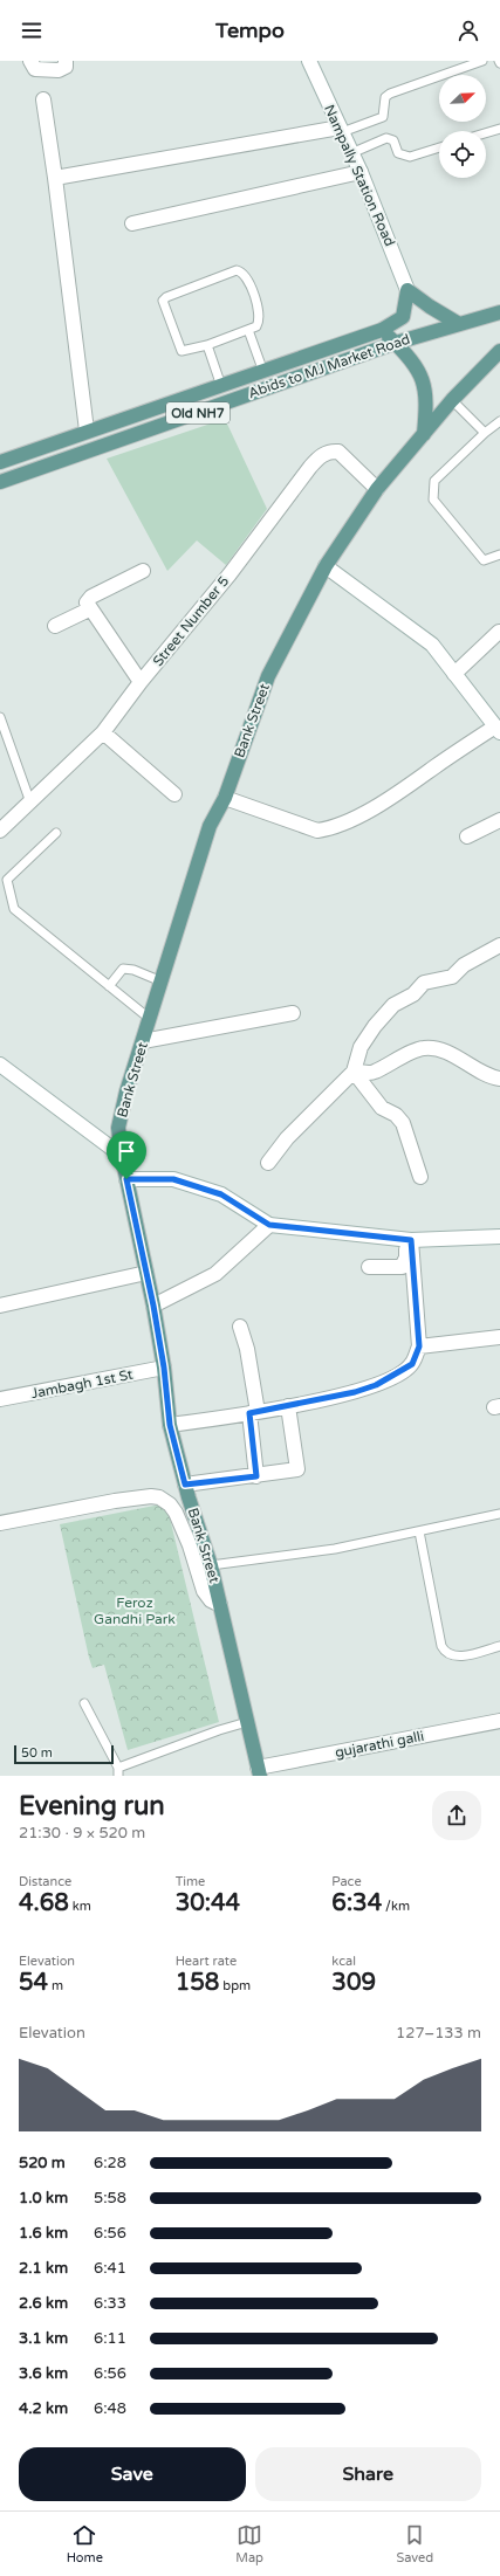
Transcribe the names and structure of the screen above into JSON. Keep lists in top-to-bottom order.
{
  "streets": {
    "main road": ["Abids to MJ Market Road", "Old NH7", "Bank Street"],
    "street": [
      "Nampally Station Road",
      "Street Number 5",
      "Jambagh 1st St",
      "gujarathi galli"
    ]
  },
  "crossings": [
    ["Nampally Station Road", "Abids to MJ Market Road"],
    ["Street Number 5", "Bank Street"],
    ["Bank Street", "Jambagh 1st St"],
    ["Bank Street", "gujarathi galli"]
  ],
  "parks": ["Feroz Gandhi Park"],
  "scale_bar": "50 m",
  "north": "top right",
  "page": {
    "header": "Tempo",
    "scale": "50 m",
    "heading": ["Evening run", "21:30 · 9 × 520 m"],
    "stats": [
      ["Distance", "4.68 km"],
      ["Time", "30:44"],
      ["Pace", "6:34 /km"],
      ["Elevation", "54 m"],
      ["Heart rate", "158 bpm"],
      ["kcal", "309"]
    ],
    "chart": ["Elevation", "127–133 m"],
    "list": [
      {
        "name": "520 m",
        "note": "6:28"
      },
      {
        "name": "1.0 km",
        "note": "5:58"
      },
      {
        "name": "1.6 km",
        "note": "6:56"
      },
      {
        "name": "2.1 km",
        "note": "6:41"
      },
      {
        "name": "2.6 km",
        "note": "6:33"
      },
      {
        "name": "3.1 km",
        "note": "6:11"
      },
      {
        "name": "3.6 km",
        "note": "6:56"
      },
      {
        "name": "4.2 km",
        "note": "6:48"
      }
    ],
    "buttons": ["Save", "Share"],
    "tabs": ["Home", "Map", "Saved"]
  }
}
